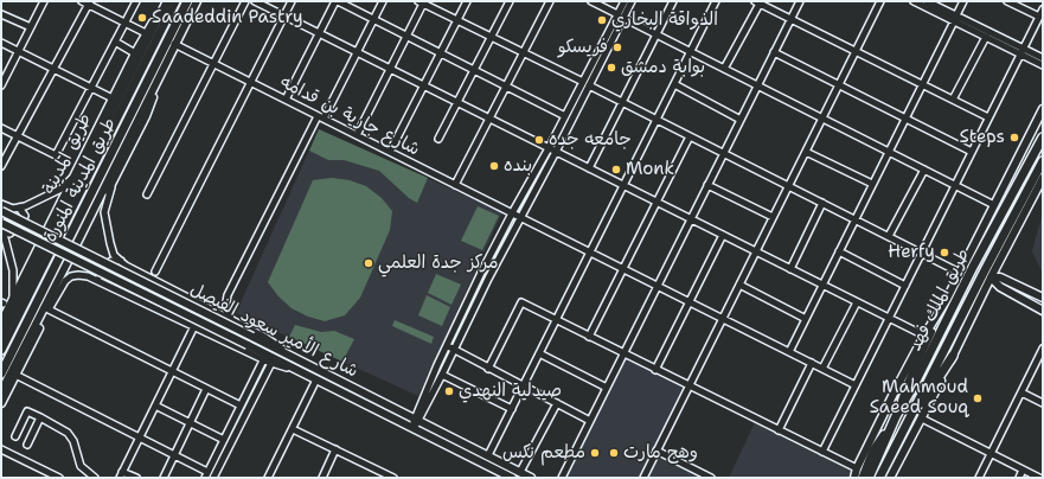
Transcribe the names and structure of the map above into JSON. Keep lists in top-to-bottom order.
{
  "streets": {
    "highway": ["طريق المدينة المنورة", "طريق الملك فهد"],
    "main road": ["طريق المدينة", "شارع الأمير سعود الفيصل"],
    "street": ["شارع جارية بن قدامه"]
  },
  "crossings": [
    ["طريق المدينة", "شارع الأمير سعود الفيصل"]
  ],
  "places": [
    "Saadeddin Pastry",
    "الذواقة البخاري",
    "فريسكو",
    "بوابة دمشق",
    "Steps",
    "جامعه جده",
    "بنده",
    "Monk",
    "Herfy",
    "مركز جدة العلمي",
    "صيدلية النهدي",
    "Mahmoud Saeed Souq",
    "مطعم نكس",
    "وهج مارت"
  ]
}
